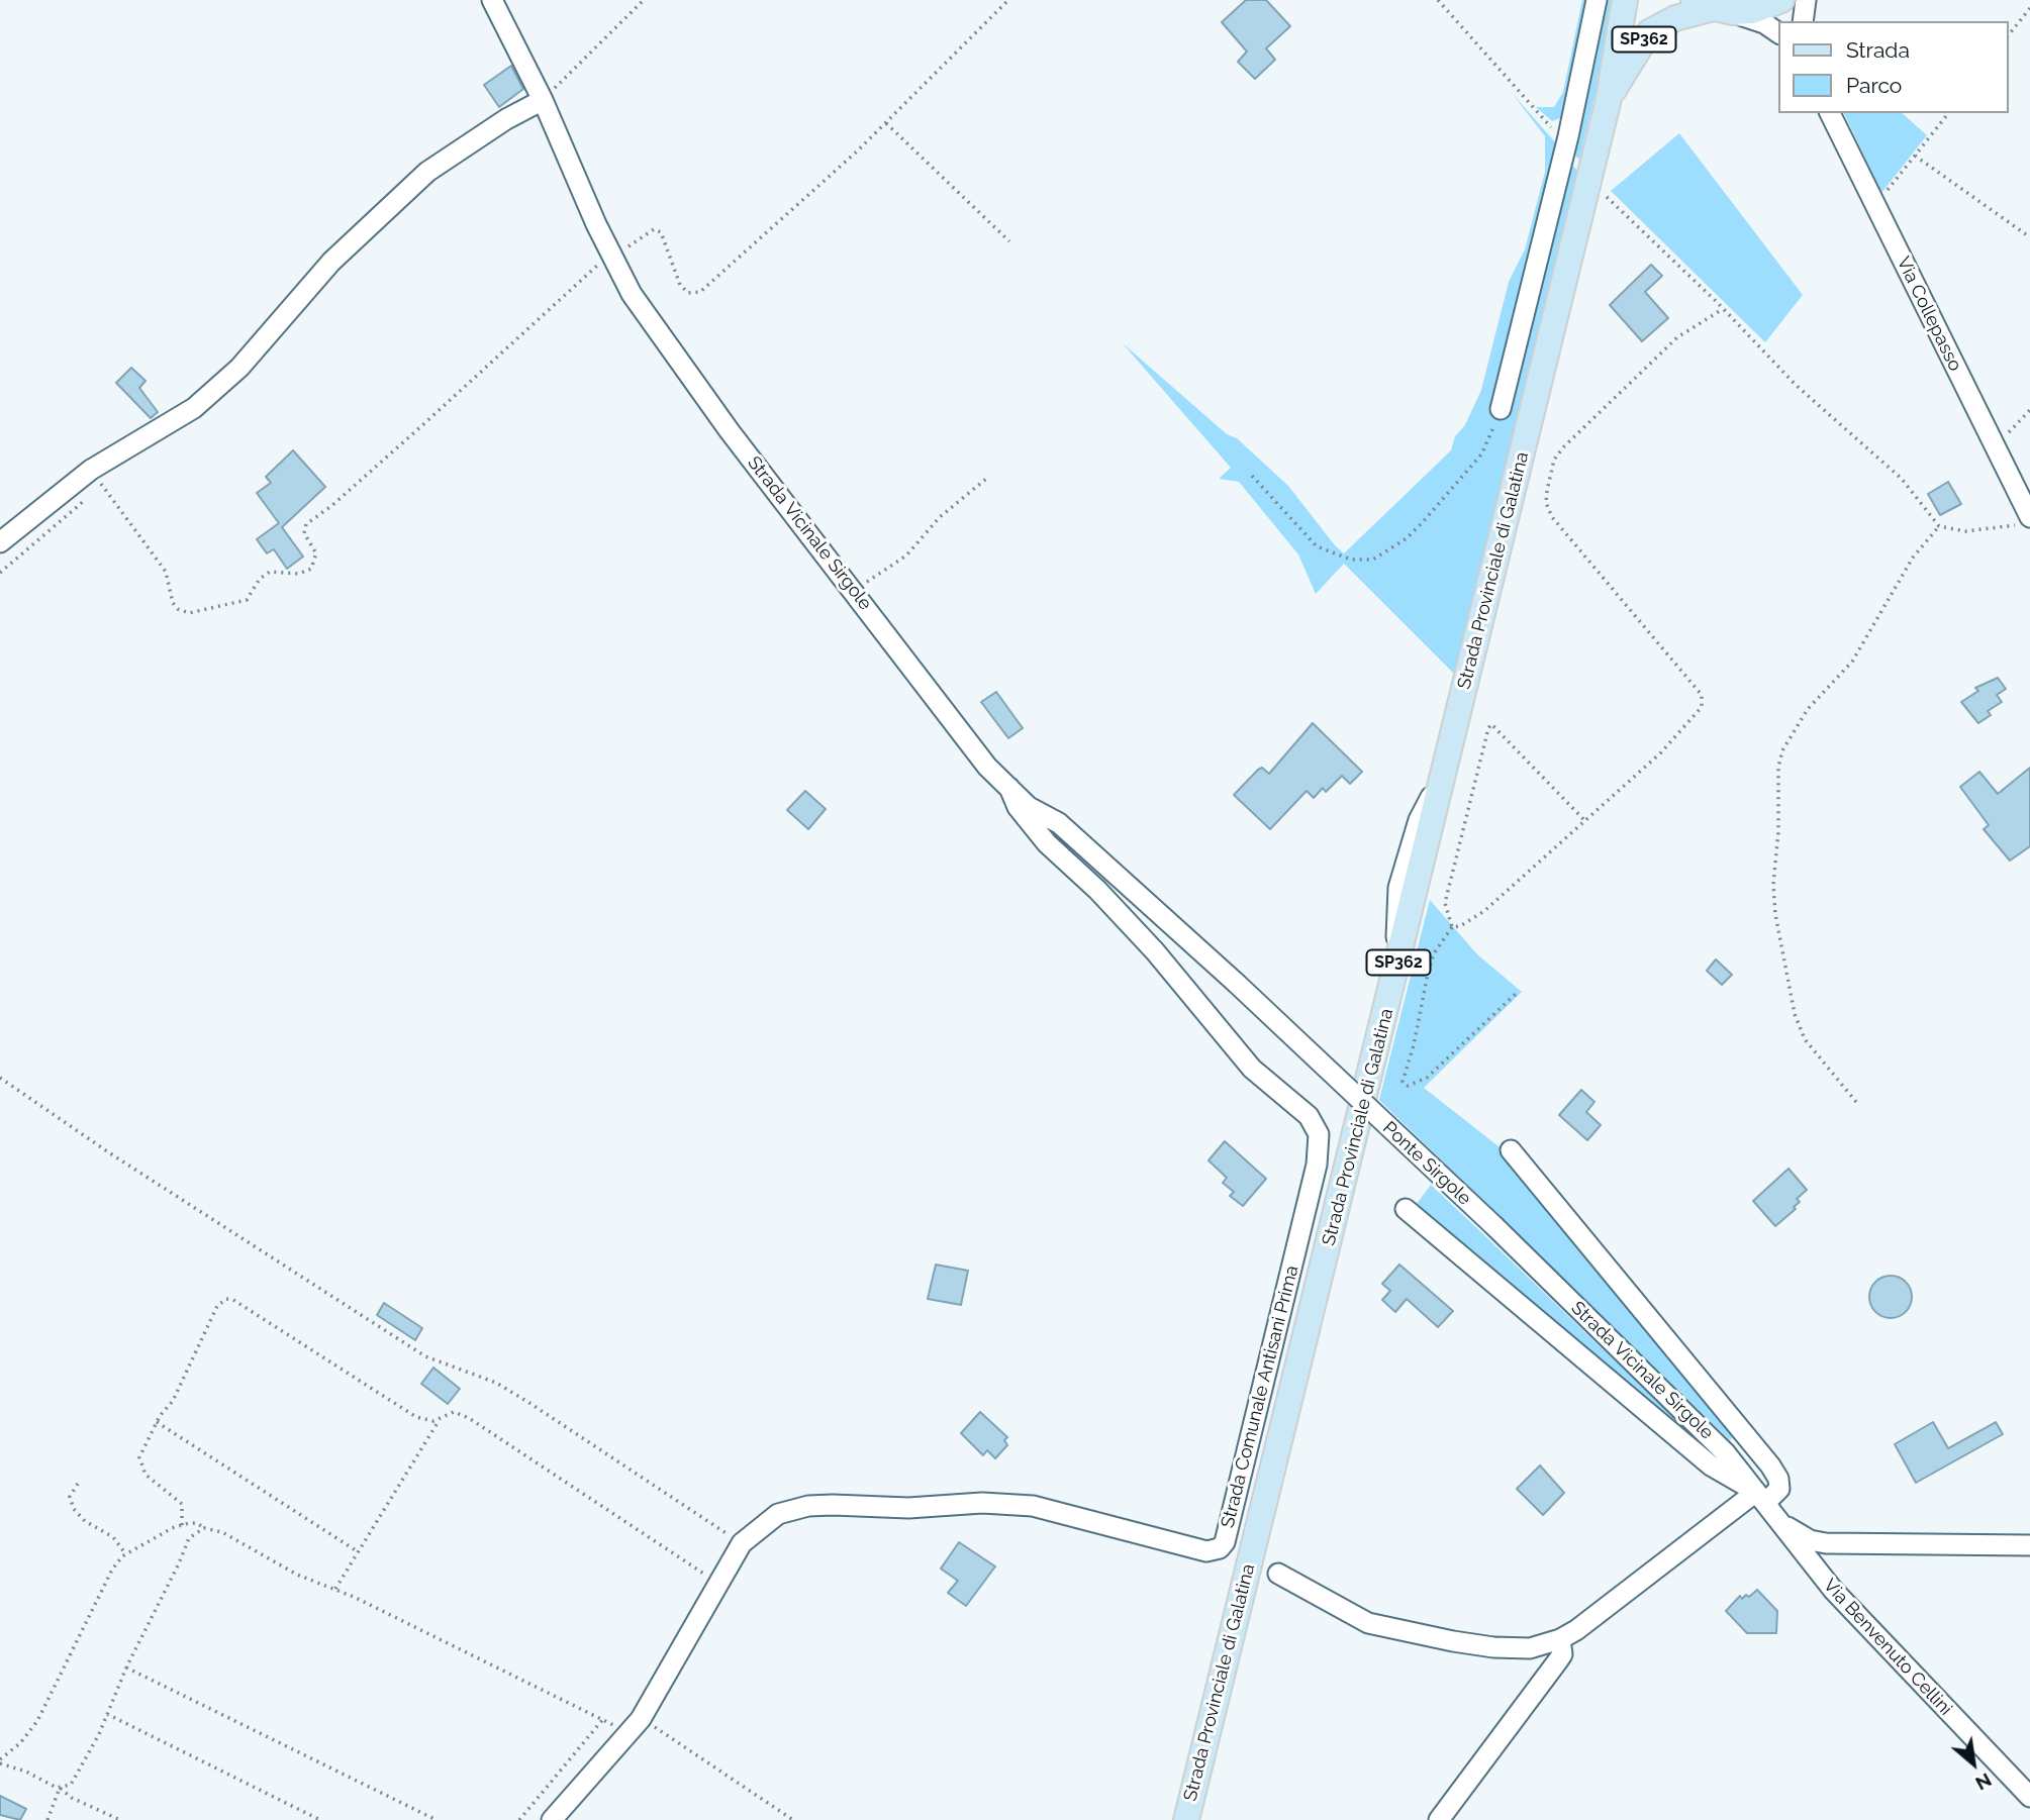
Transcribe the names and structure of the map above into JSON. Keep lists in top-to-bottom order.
{
  "streets": {
    "main road": ["SP362", "Strada Provinciale di Galatina"],
    "street": [
      "Via Collepasso",
      "Strada Vicinale Sirgole",
      "Ponte Sirgole",
      "Strada Comunale Antisani Prima",
      "Via Benvenuto Cellini"
    ]
  },
  "crossings": [
    ["Strada Vicinale Sirgole", "Ponte Sirgole"],
    ["Strada Vicinale Sirgole", "Strada Comunale Antisani Prima"],
    ["Strada Vicinale Sirgole", "Via Benvenuto Cellini"]
  ],
  "legend": ["Strada", "Parco"],
  "north": "bottom right"
}
